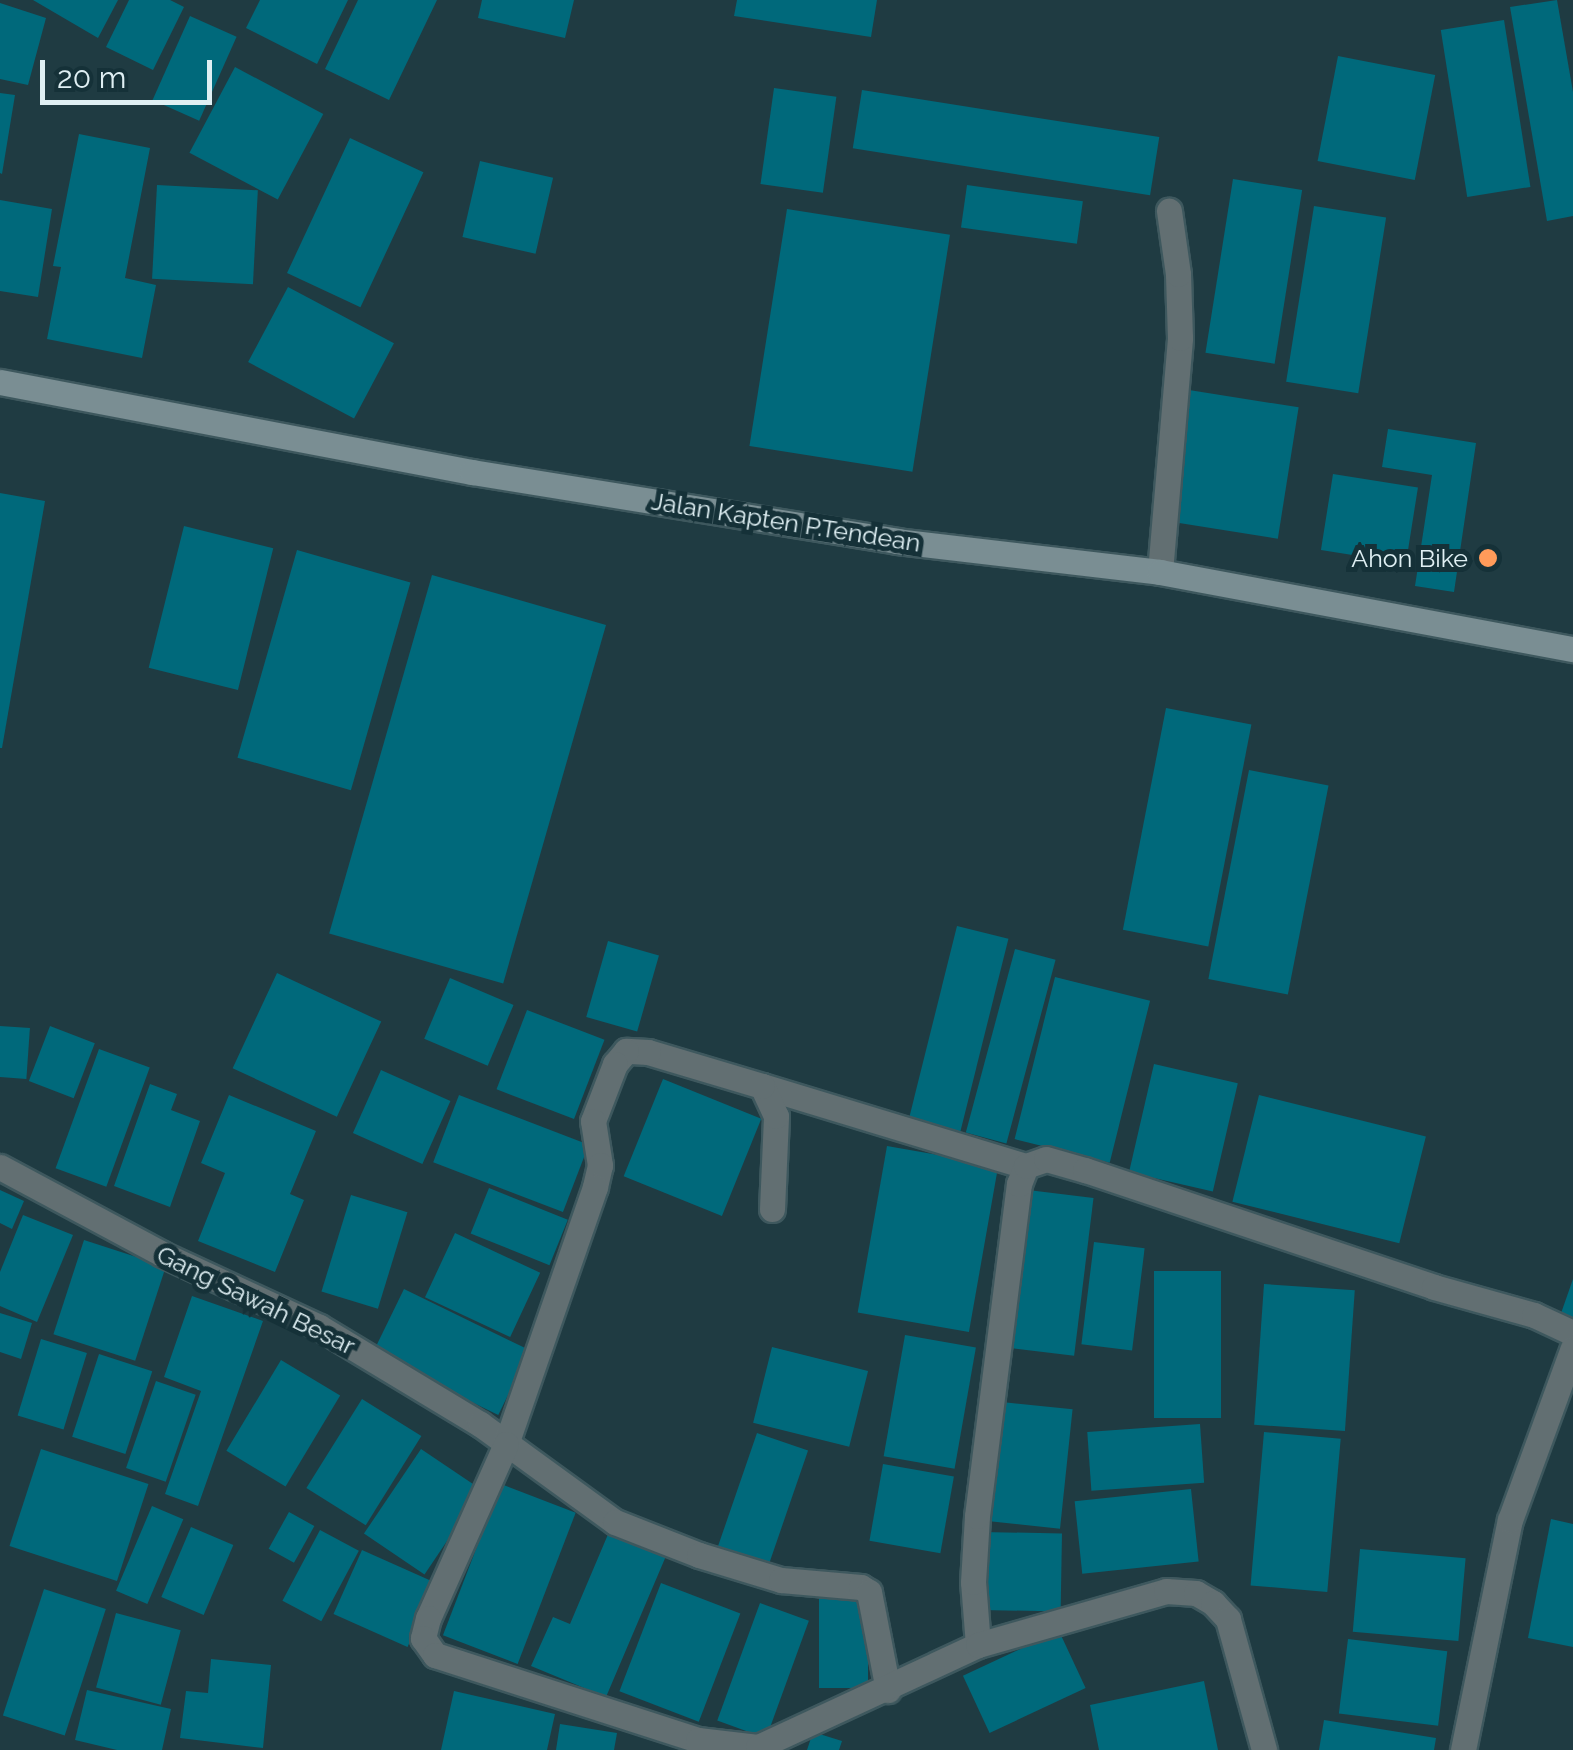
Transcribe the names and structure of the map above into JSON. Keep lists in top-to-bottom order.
{
  "streets": {
    "street": ["Jalan Kapten P.Tendean", "Gang Sawah Besar"]
  },
  "places": ["Ahon Bike"],
  "scale_bar": "20 m"
}
